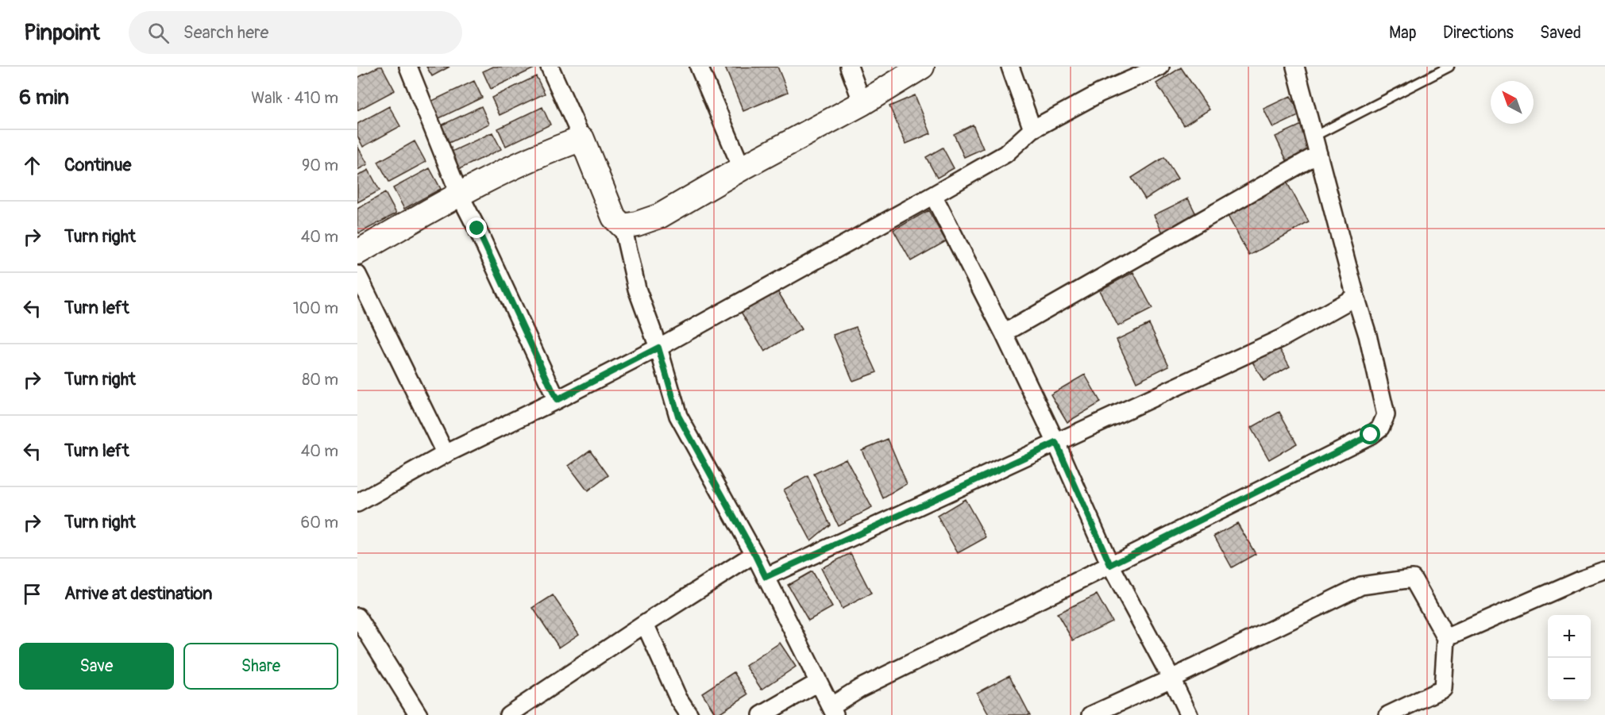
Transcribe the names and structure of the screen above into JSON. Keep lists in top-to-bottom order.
{
  "north": "top left",
  "page": {
    "header": "Pinpoint",
    "search": "Search here",
    "nav": ["Map", "Directions", "Saved"],
    "heading": ["6 min", "Walk · 410 m"],
    "list": [
      ["Continue", "90 m"],
      ["Turn right", "40 m"],
      ["Turn left", "100 m"],
      ["Turn right", "80 m"],
      ["Turn left", "40 m"],
      ["Turn right", "60 m"],
      "Arrive at destination"
    ],
    "map_buttons": ["+", "−"],
    "buttons": ["Save", "Share"]
  }
}
